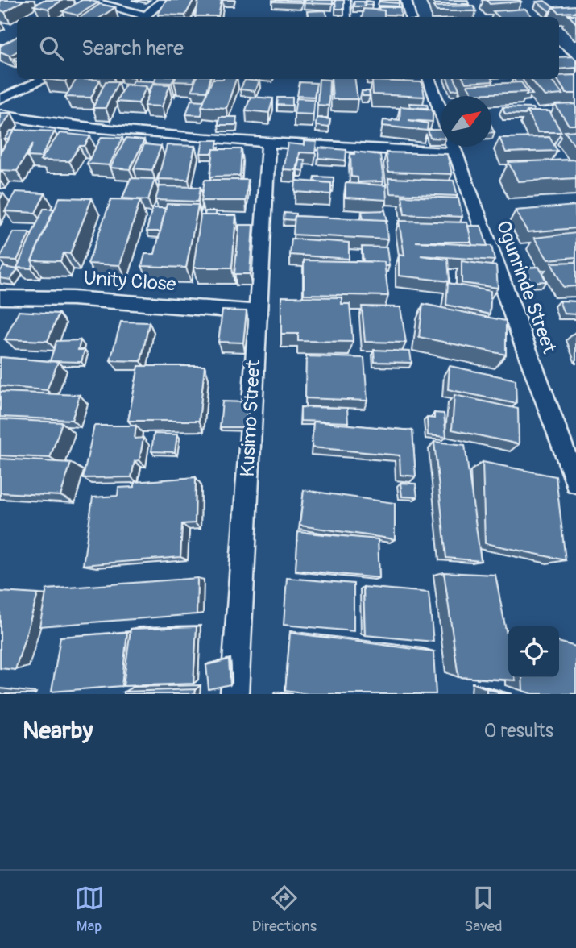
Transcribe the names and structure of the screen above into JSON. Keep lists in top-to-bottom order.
{
  "streets": {
    "street": ["Unity Close", "Ogunrinde Street", "Kusimo Street"]
  },
  "crossings": [
    ["Unity Close", "Kusimo Street"]
  ],
  "north": "top right",
  "page": {
    "search": "Search here",
    "heading": ["Nearby", "0 results"],
    "nav": ["Map", "Directions", "Saved"]
  }
}
